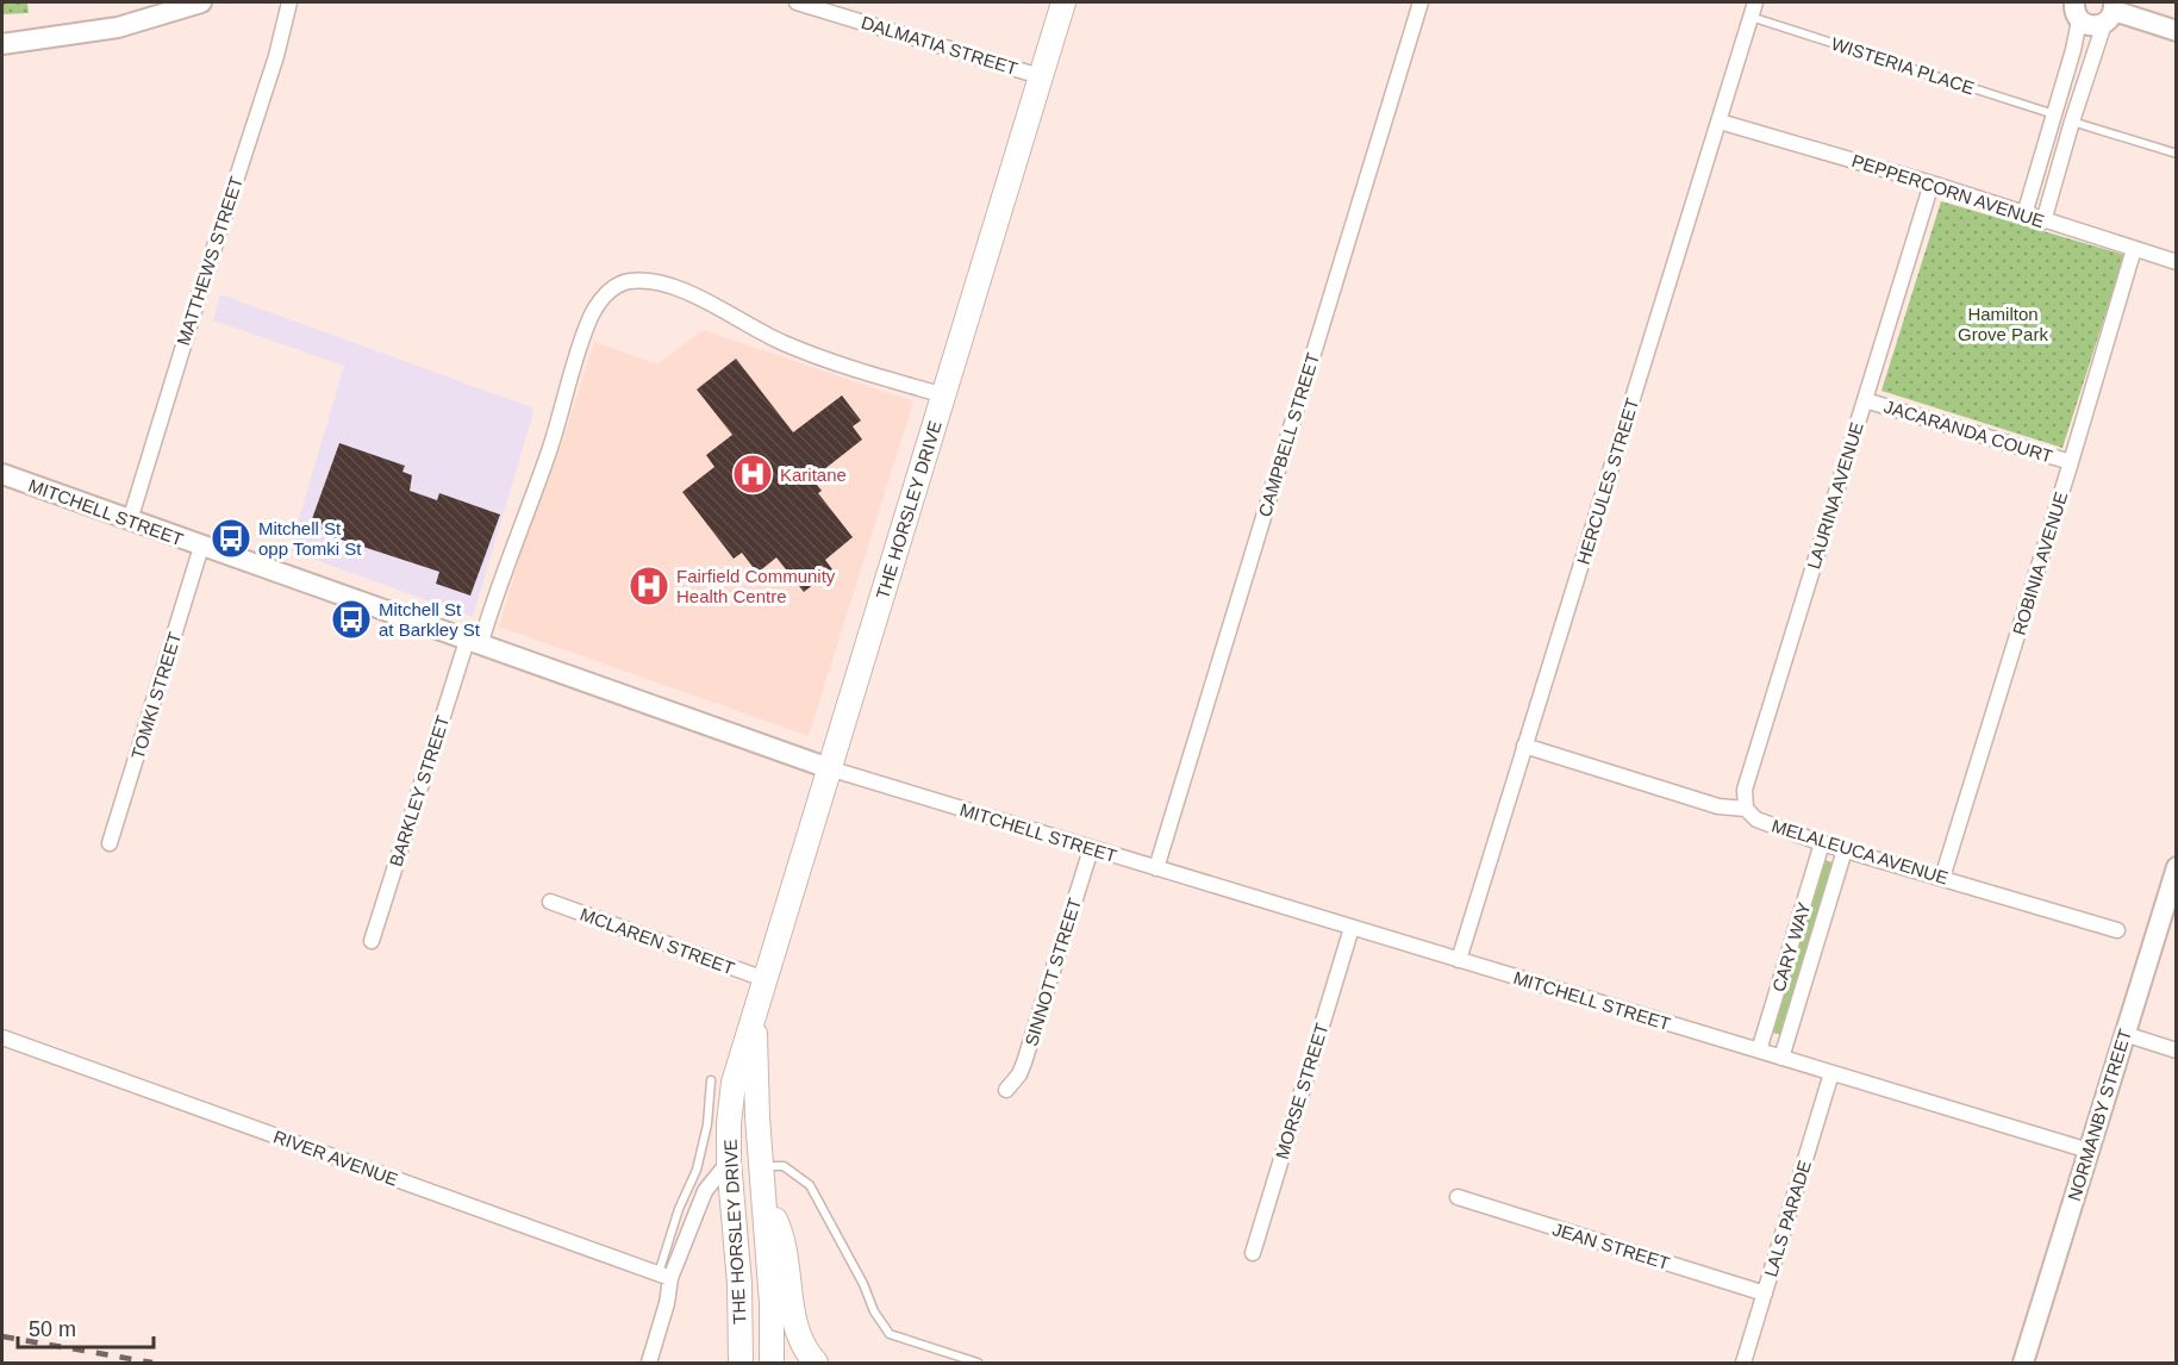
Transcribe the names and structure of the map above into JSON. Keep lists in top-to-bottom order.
{
  "streets": {
    "main road": ["THE HORSLEY DRIVE"],
    "street": [
      "DALMATIA STREET",
      "PEPPERCORN AVENUE",
      "MATTHEWS STREET",
      "JACARANDA COURT",
      "CAMPBELL STREET",
      "HERCULES STREET",
      "LAURINA AVENUE",
      "MITCHELL STREET",
      "ROBINIA AVENUE",
      "TOMKI STREET",
      "BARKLEY STREET",
      "MELALEUCA AVENUE",
      "MCLAREN STREET",
      "CARY WAY",
      "SINNOTT STREET",
      "MORSE STREET",
      "NORMANBY STREET",
      "RIVER AVENUE",
      "LALS PARADE",
      "JEAN STREET"
    ],
    "lane": ["WISTERIA PLACE"]
  },
  "crossings": [
    ["DALMATIA STREET", "THE HORSLEY DRIVE"],
    ["WISTERIA PLACE", "HERCULES STREET"],
    ["PEPPERCORN AVENUE", "HERCULES STREET"],
    ["PEPPERCORN AVENUE", "LAURINA AVENUE"],
    ["PEPPERCORN AVENUE", "ROBINIA AVENUE"],
    ["MATTHEWS STREET", "MITCHELL STREET"],
    ["JACARANDA COURT", "LAURINA AVENUE"],
    ["JACARANDA COURT", "ROBINIA AVENUE"],
    ["CAMPBELL STREET", "MITCHELL STREET"],
    ["HERCULES STREET", "MITCHELL STREET"],
    ["HERCULES STREET", "MELALEUCA AVENUE"],
    ["LAURINA AVENUE", "MELALEUCA AVENUE"],
    ["THE HORSLEY DRIVE", "MITCHELL STREET"],
    ["THE HORSLEY DRIVE", "BARKLEY STREET"],
    ["THE HORSLEY DRIVE", "MCLAREN STREET"],
    ["MITCHELL STREET", "TOMKI STREET"],
    ["MITCHELL STREET", "BARKLEY STREET"],
    ["MITCHELL STREET", "CARY WAY"],
    ["MITCHELL STREET", "SINNOTT STREET"],
    ["MITCHELL STREET", "MORSE STREET"],
    ["MITCHELL STREET", "NORMANBY STREET"],
    ["MITCHELL STREET", "LALS PARADE"],
    ["ROBINIA AVENUE", "MELALEUCA AVENUE"],
    ["MELALEUCA AVENUE", "CARY WAY"],
    ["LALS PARADE", "JEAN STREET"]
  ],
  "parks": ["Hamilton Grove Park"],
  "places": {
    "hospital": ["Karitane", "Fairfield Community Health Centre"],
    "bus stop": ["Mitchell St opp Tomki St", "Mitchell St at Barkley St"]
  },
  "scale_bar": "50 m"
}
